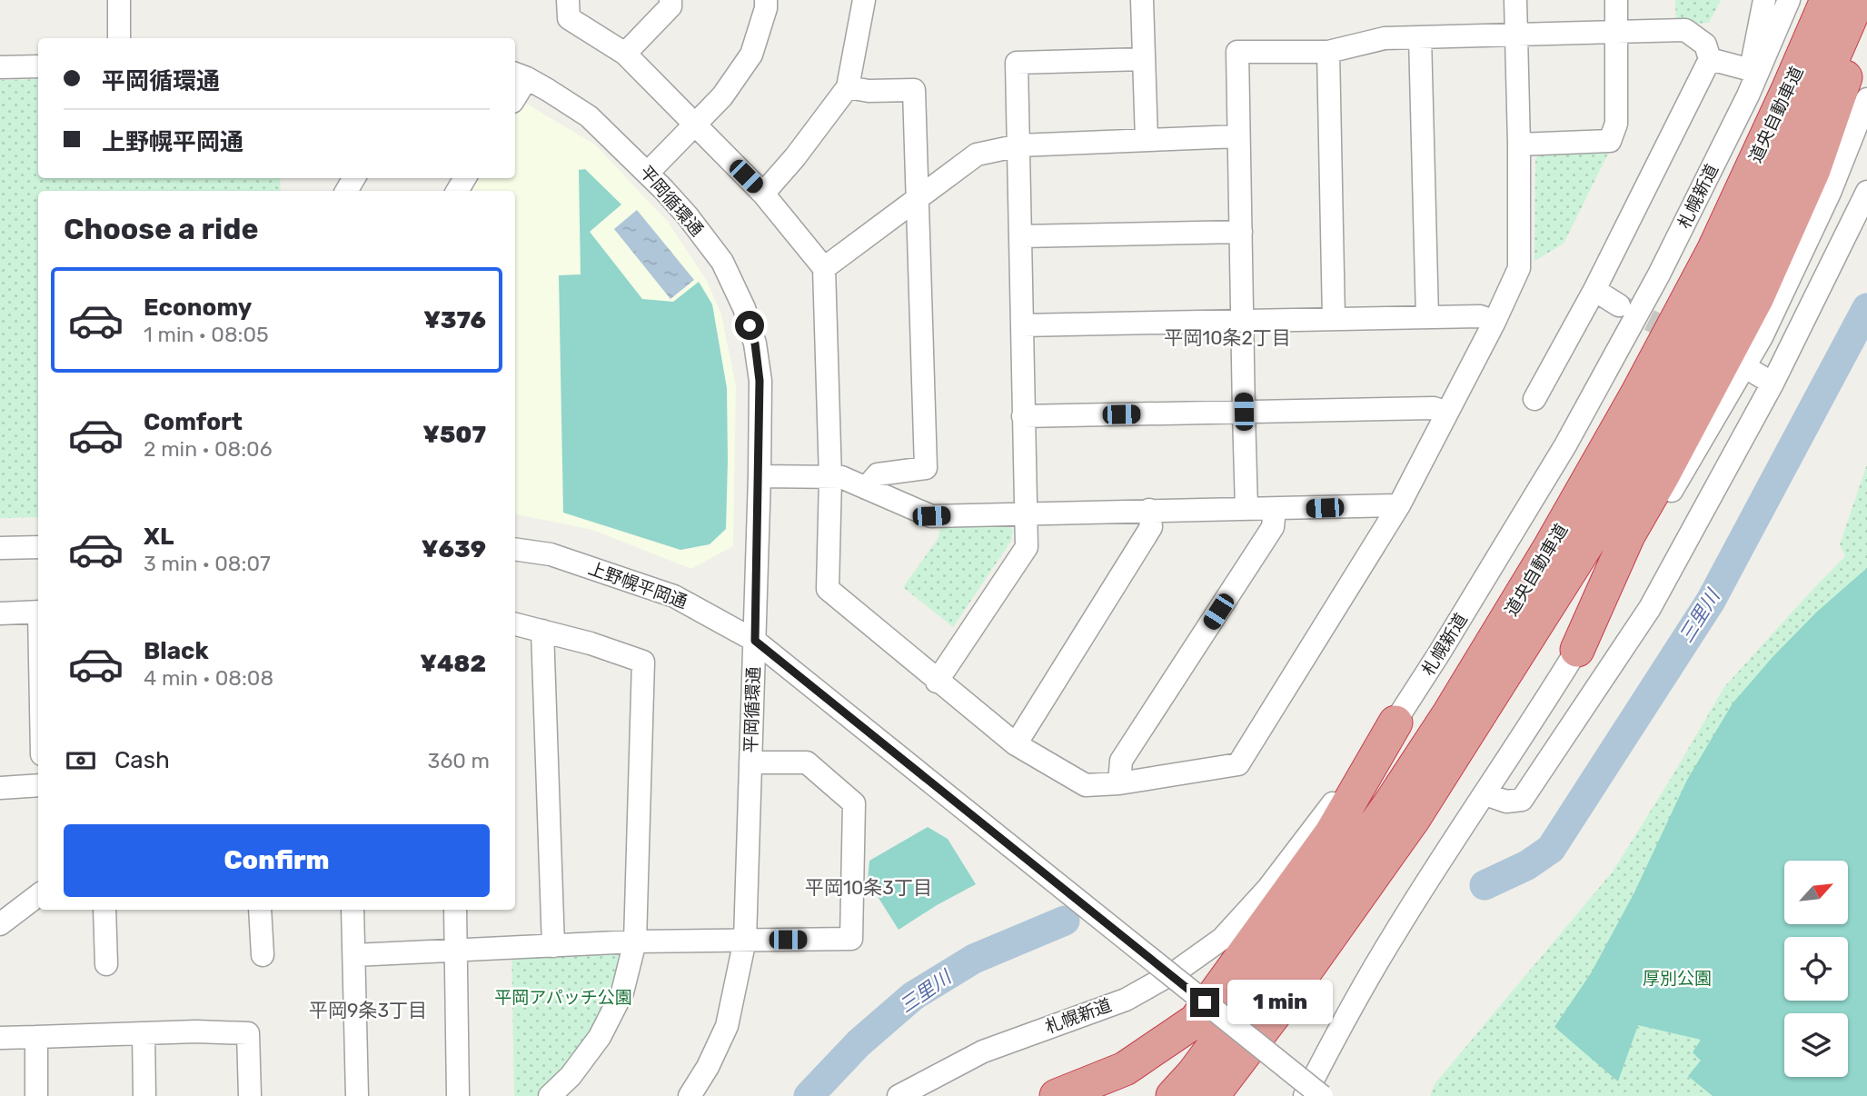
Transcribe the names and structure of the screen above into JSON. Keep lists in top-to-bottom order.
{
  "streets": {
    "highway": ["道央自動車道"],
    "street": ["札幌新道", "平岡循環通", "上野幌平岡通"]
  },
  "crossings": [
    ["平岡循環通", "上野幌平岡通"]
  ],
  "districts": ["平岡10条2丁目", "平岡10条3丁目", "平岡9条3丁目"],
  "water": ["三里川"],
  "parks": ["厚別公園", "平岡アパッチ公園"],
  "north": "top right",
  "page": {
    "banner": ["平岡循環通", "上野幌平岡通"],
    "heading": "Choose a ride",
    "list": [
      {
        "name": "Economy",
        "note": "1 min · 08:05",
        "value": "¥376"
      },
      {
        "name": "Comfort",
        "note": "2 min · 08:06",
        "value": "¥507"
      },
      {
        "name": "XL",
        "note": "3 min · 08:07",
        "value": "¥639"
      },
      {
        "name": "Black",
        "note": "4 min · 08:08",
        "value": "¥482"
      }
    ],
    "pay": ["Cash", "360 m"],
    "buttons": "Confirm",
    "bubble": "1 min"
  }
}
